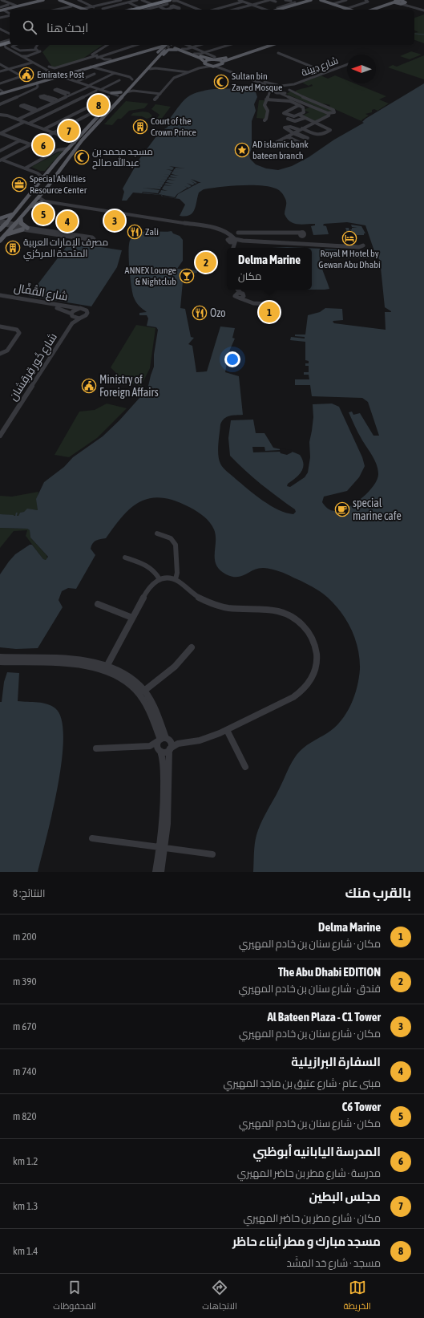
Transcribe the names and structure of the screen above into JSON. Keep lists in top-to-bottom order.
{
  "streets": {
    "street": ["شارع دِيينة", "شارع القُفَّال", "شارع خُور قِرقِشان"]
  },
  "crossings": [
    ["شارع القُفَّال", "شارع خُور قِرقِشان"]
  ],
  "places": {
    "public building": ["Emirates Post", "Ministry of Foreign Affairs"],
    "mosque": ["Sultan bin Zayed Mosque", "مسجد محمد بن عبدالله صالح"],
    "building": ["Court of the Crown Prince", "مصرف الإمارات العربية المتحدة المركزي"],
    "place": ["AD islamic bank bateen branch"],
    "office": ["Special Abilities Resource Center"],
    "restaurant": ["Zali", "Ozo"],
    "hotel": ["Royal M Hotel by Gewan Abu Dhabi"],
    "bar": ["ANNEX Lounge & Nightclub"],
    "cafe": ["special marine cafe"]
  },
  "north": "left",
  "page": {
    "search": "ابحث هنا",
    "pins": [
      "8",
      "7",
      "6",
      "5",
      "3",
      "4",
      "2",
      "1"
    ],
    "popup": ["Delma Marine", "مكان"],
    "heading": ["بالقرب منك", "النتائج: 8"],
    "list": [
      {
        "mark": "1",
        "name": "Delma Marine",
        "note": "مكان · شارع سنان بن خادم المهيري",
        "value": "200 m"
      },
      {
        "mark": "2",
        "name": "The Abu Dhabi EDITION",
        "note": "فندق · شارع سنان بن خادم المهيري",
        "value": "390 m"
      },
      {
        "mark": "3",
        "name": "Al Bateen Plaza - C1 Tower",
        "note": "مكان · شارع سنان بن خادم المهيري",
        "value": "670 m"
      },
      {
        "mark": "4",
        "name": "السفارة البرازيلية",
        "note": "مبنى عام · شارع عتيق بن ماجد المهيري",
        "value": "740 m"
      },
      {
        "mark": "5",
        "name": "C6 Tower",
        "note": "مكان · شارع سنان بن خادم المهيري",
        "value": "820 m"
      },
      {
        "mark": "6",
        "name": "المدرسة اليابانيه أبوظبي",
        "note": "مدرسة · شارع مطر بن حاضر المهيري",
        "value": "1.2 km"
      },
      {
        "mark": "7",
        "name": "مجلس البطين",
        "note": "مكان · شارع مطر بن حاضر المهيري",
        "value": "1.3 km"
      },
      {
        "mark": "8",
        "name": "مسجد مبارك و مطر أبناء حاظر",
        "note": "مسجد · شارع حَد المِشَد",
        "value": "1.4 km"
      }
    ],
    "nav": ["الخريطة", "الاتجاهات", "المحفوظات"]
  }
}
